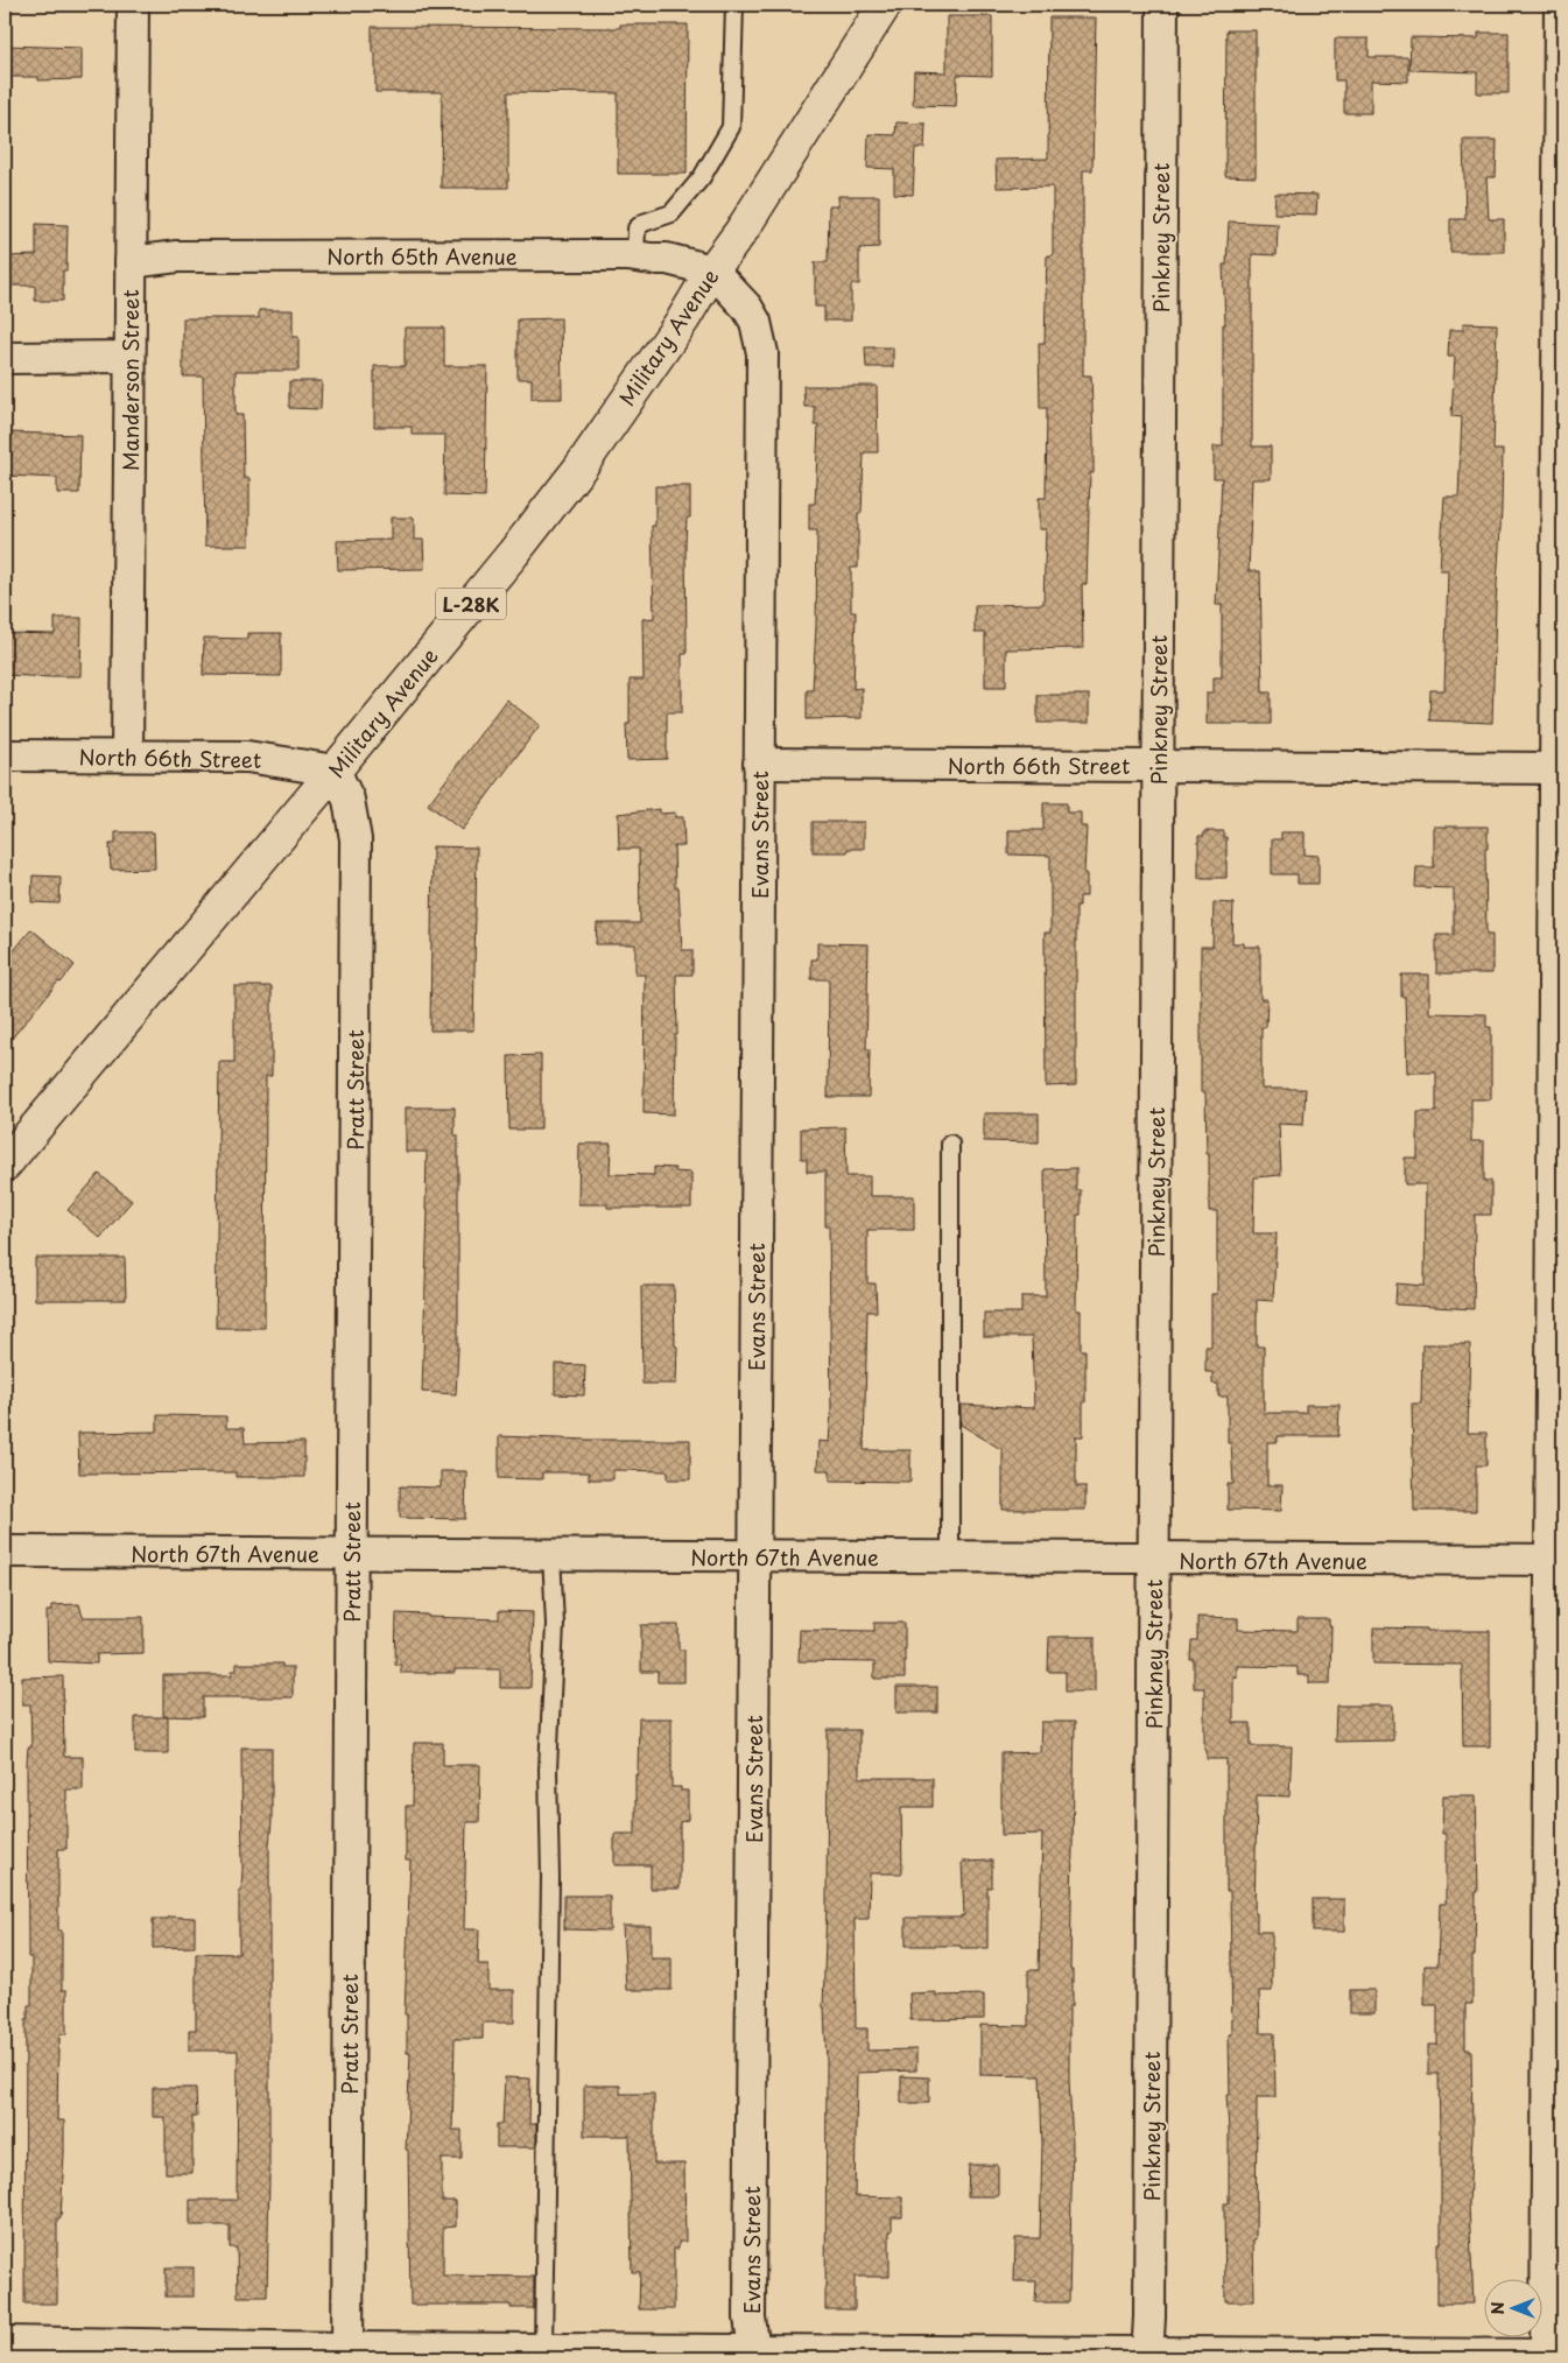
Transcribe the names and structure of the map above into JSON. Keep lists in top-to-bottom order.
{
  "streets": {
    "main road": ["Military Avenue", "L-28K"],
    "street": [
      "Pinkney Street",
      "North 65th Avenue",
      "Manderson Street",
      "North 66th Street",
      "Evans Street",
      "Pratt Street",
      "North 67th Avenue"
    ]
  },
  "crossings": [
    ["Pinkney Street", "North 66th Street"],
    ["Pinkney Street", "North 67th Avenue"],
    ["North 65th Avenue", "Military Avenue"],
    ["North 65th Avenue", "Manderson Street"],
    ["North 65th Avenue", "Evans Street"],
    ["Military Avenue", "North 66th Street"],
    ["Military Avenue", "Evans Street"],
    ["Military Avenue", "Pratt Street"],
    ["Manderson Street", "North 66th Street"],
    ["North 66th Street", "Evans Street"],
    ["North 66th Street", "Pratt Street"],
    ["Evans Street", "North 67th Avenue"],
    ["Pratt Street", "North 67th Avenue"]
  ],
  "north": "left"
}
